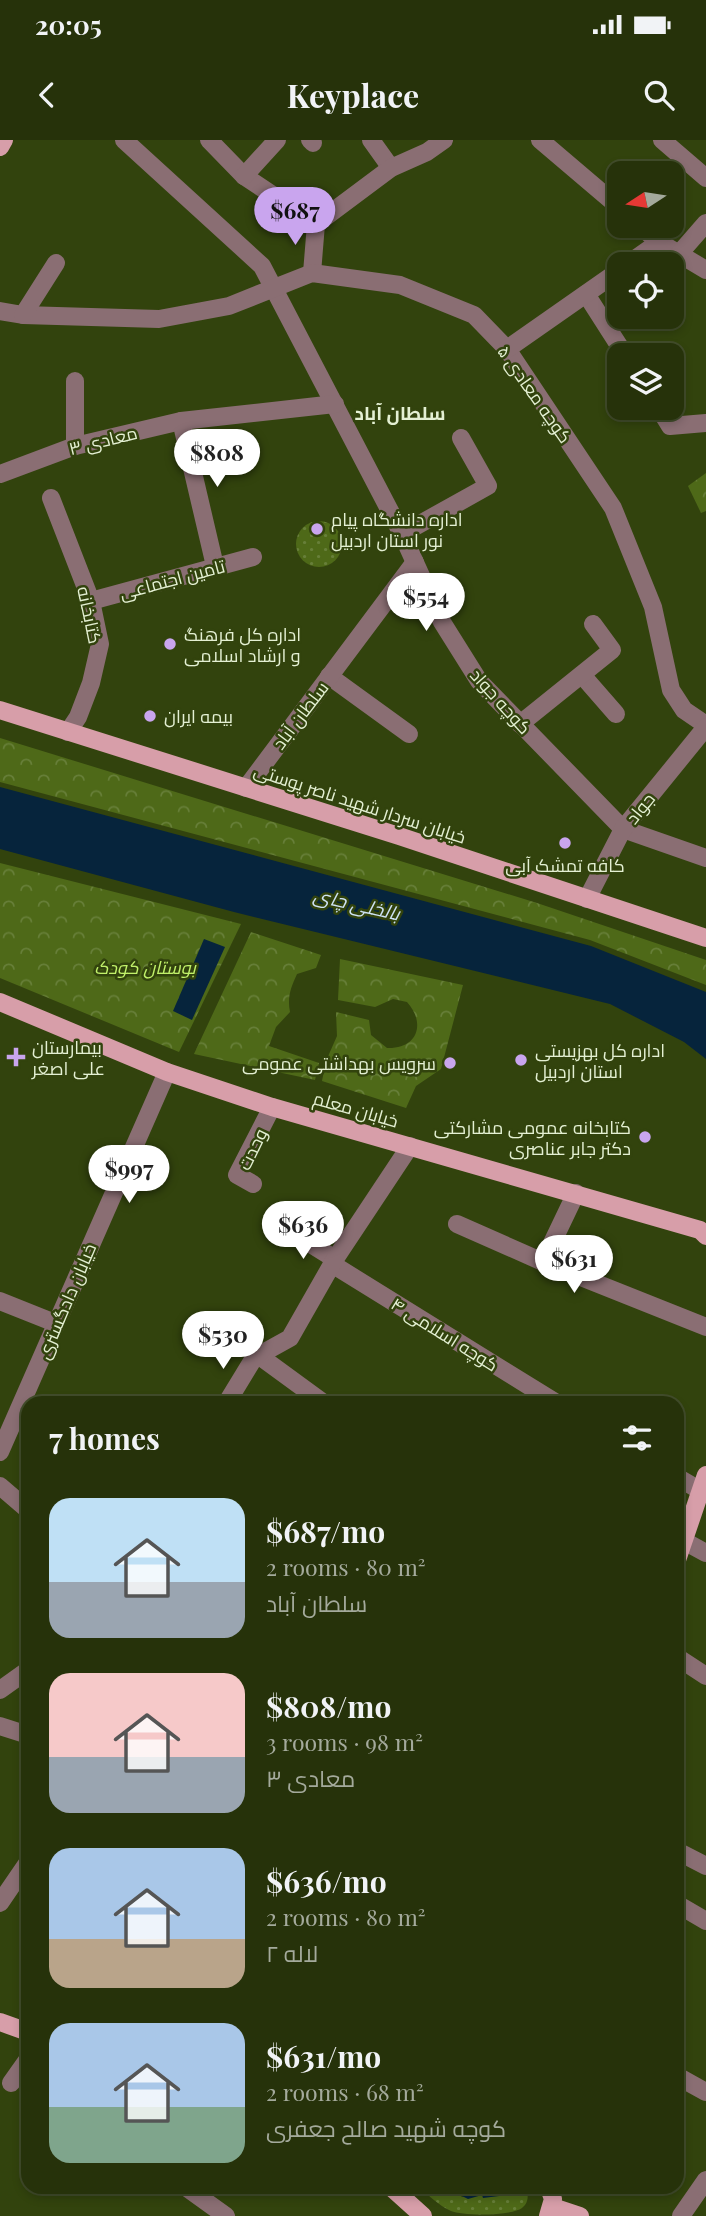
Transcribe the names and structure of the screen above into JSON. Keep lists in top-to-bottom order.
{
  "streets": {
    "main road": ["خیابان سردار شهید ناصر پوستی", "خیابان معلم"],
    "street": [
      "کوچه معادی ۵",
      "معادی ۳",
      "تامین اجتماعی",
      "کتابخانه",
      "کوچه جواد",
      "سلطان آباد",
      "جواد",
      "وحدت",
      "خیابان دادگستری",
      "کوچه اسلامی ۴"
    ]
  },
  "crossings": [
    ["کوچه معادی ۵", "کوچه جواد"],
    ["کوچه معادی ۵", "جواد"],
    ["معادی ۳", "کوچه جواد"],
    ["تامین اجتماعی", "کتابخانه"],
    ["کتابخانه", "خیابان سردار شهید ناصر پوستی"],
    ["کوچه جواد", "سلطان آباد"],
    ["کوچه جواد", "جواد"],
    ["سلطان آباد", "خیابان سردار شهید ناصر پوستی"],
    ["خیابان سردار شهید ناصر پوستی", "جواد"],
    ["خیابان معلم", "وحدت"],
    ["خیابان معلم", "خیابان دادگستری"]
  ],
  "districts": ["سلطان آباد"],
  "water": ["بالخلی چای"],
  "parks": ["بوستان کودک"],
  "places": {
    "other": [
      "اداره دانشگاه پیام نور استان اردبیل",
      "اداره کل فرهنگ و ارشاد اسلامی",
      "بیمه ایران",
      "کافه تمشک آبی",
      "اداره کل بهزیستی استان اردبیل",
      "سرویس بهداشتی عمومی",
      "کتابخانه عمومی مشارکتی دکتر جابر عناصری"
    ],
    "health": ["بیمارستان علی اصغر"]
  },
  "north": "left",
  "page": {
    "status": "20:05",
    "header": "Keyplace",
    "price": [
      "$687",
      "$808",
      "$554",
      "$997",
      "$636",
      "$631",
      "$530"
    ],
    "heading": "7 homes",
    "list": [
      {
        "name": "$687/mo",
        "note": "2 rooms · 80 m² · سلطان آباد"
      },
      {
        "name": "$808/mo",
        "note": "3 rooms · 98 m² · معادی ۳"
      },
      {
        "name": "$636/mo",
        "note": "2 rooms · 80 m² · لاله ۲"
      },
      {
        "name": "$631/mo",
        "note": "2 rooms · 68 m² · کوچه شهید صالح جعفری"
      }
    ]
  }
}
